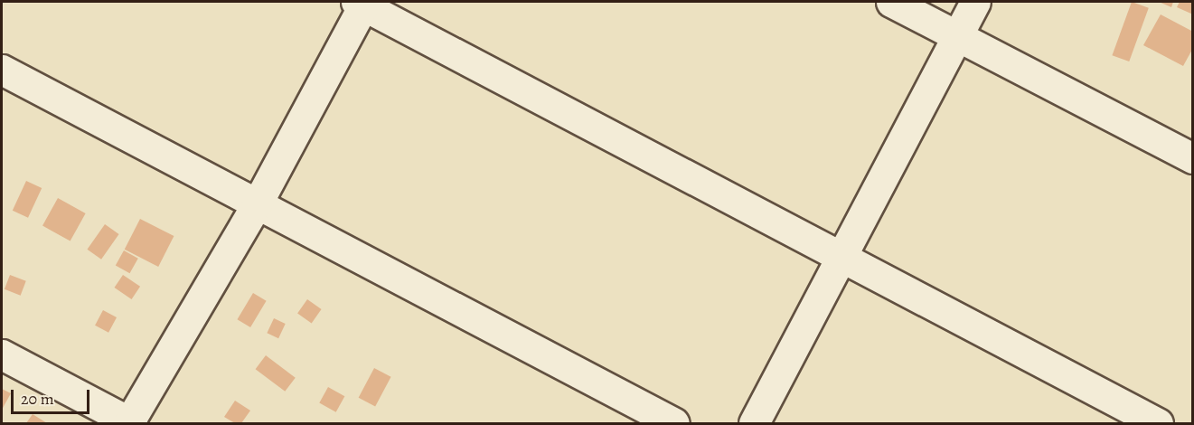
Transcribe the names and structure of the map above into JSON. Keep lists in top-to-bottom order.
{
  "scale_bar": "20 m"
}
